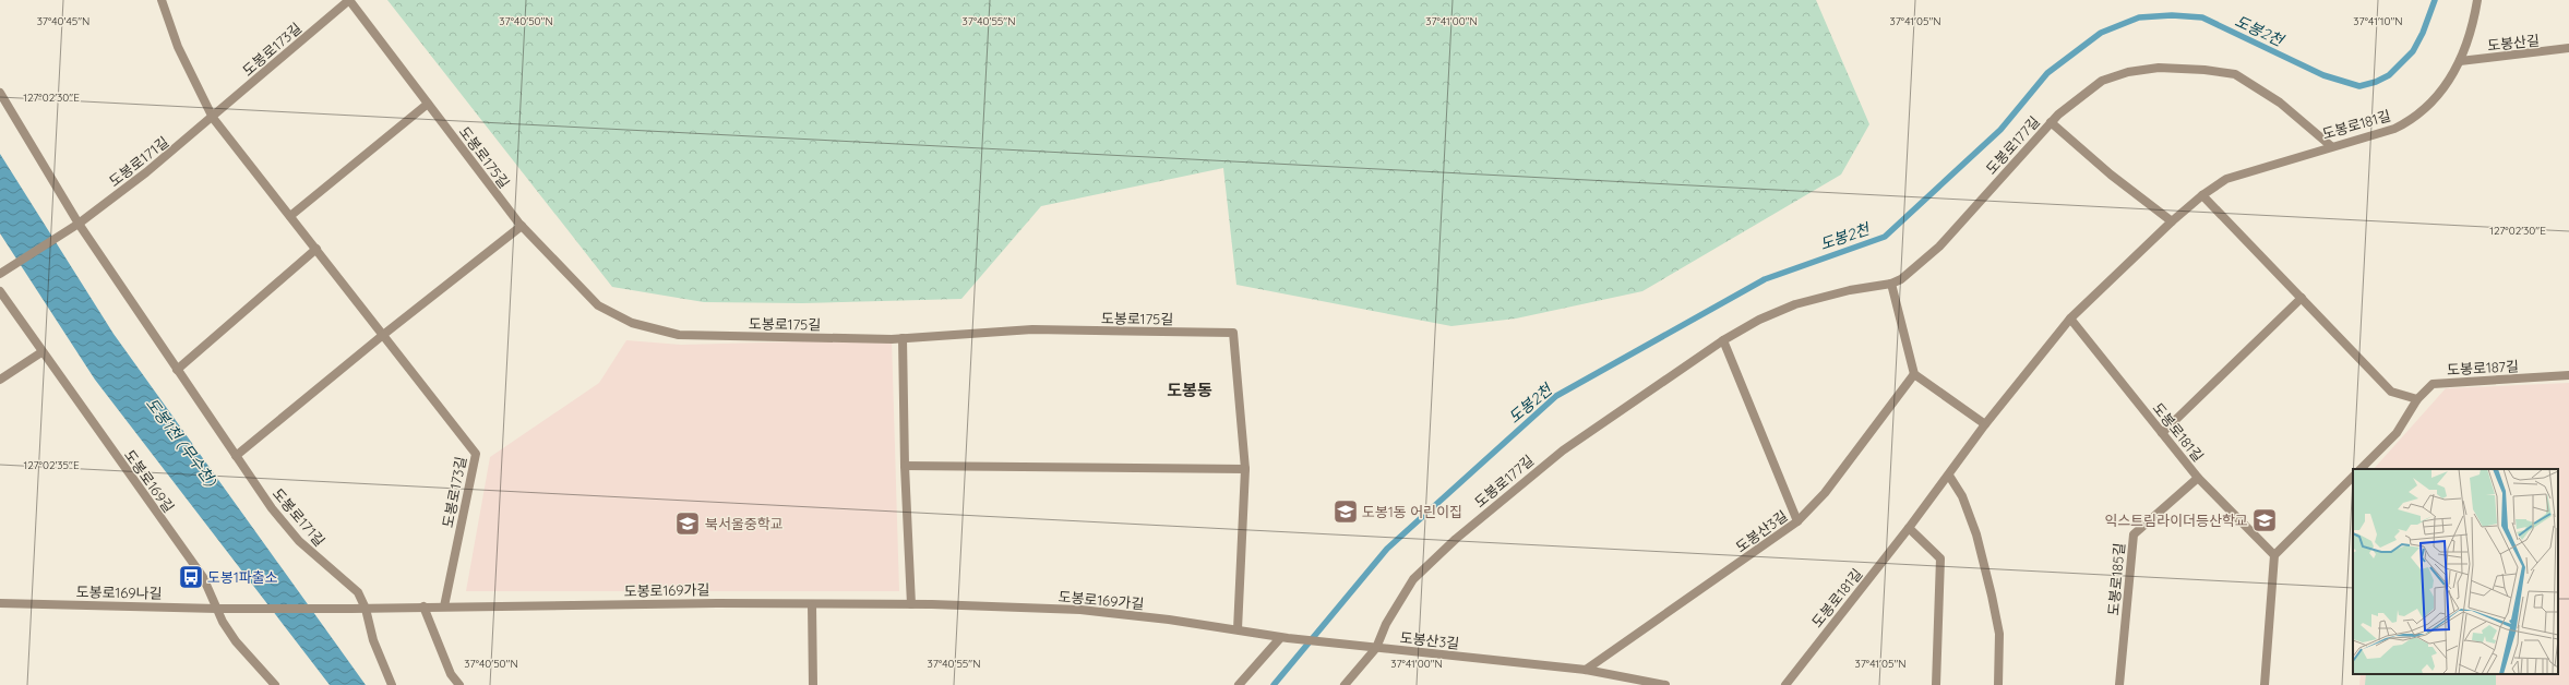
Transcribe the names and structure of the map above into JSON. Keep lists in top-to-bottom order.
{
  "streets": {
    "street": [
      "도봉산길",
      "도봉로173길",
      "도봉로181길",
      "도봉로177길",
      "도봉로175길",
      "도봉로171길",
      "도봉로187길",
      "도봉로169길",
      "도봉산3길",
      "도봉로185길",
      "도봉로169가길",
      "도봉로169나길"
    ]
  },
  "crossings": [
    ["도봉산길", "도봉로181길"],
    ["도봉로173길", "도봉로175길"],
    ["도봉로173길", "도봉로171길"],
    ["도봉로173길", "도봉로169가길"],
    ["도봉로181길", "도봉로177길"],
    ["도봉로181길", "도봉로185길"],
    ["도봉로177길", "도봉산3길"],
    ["도봉로175길", "도봉로169가길"],
    ["도봉로171길", "도봉로169가길"],
    ["도봉로169길", "도봉로169나길"],
    ["도봉산3길", "도봉로169가길"],
    ["도봉로169가길", "도봉로169나길"]
  ],
  "districts": ["도봉동"],
  "water": ["도봉2천", "도봉1천 (무수천)"],
  "places": {
    "school or university": ["도봉1동 어린이집", "익스트림라이더등산학교", "북서울중학교"],
    "bus stop": ["도봉1파출소"]
  },
  "coordinates": [
    "37°40'45\"N",
    "37°40'50\"N",
    "37°40'55\"N",
    "37°41'00\"N",
    "37°41'05\"N",
    "37°41'10\"N",
    "127°02'30\"E",
    "127°02'35\"E"
  ]
}
